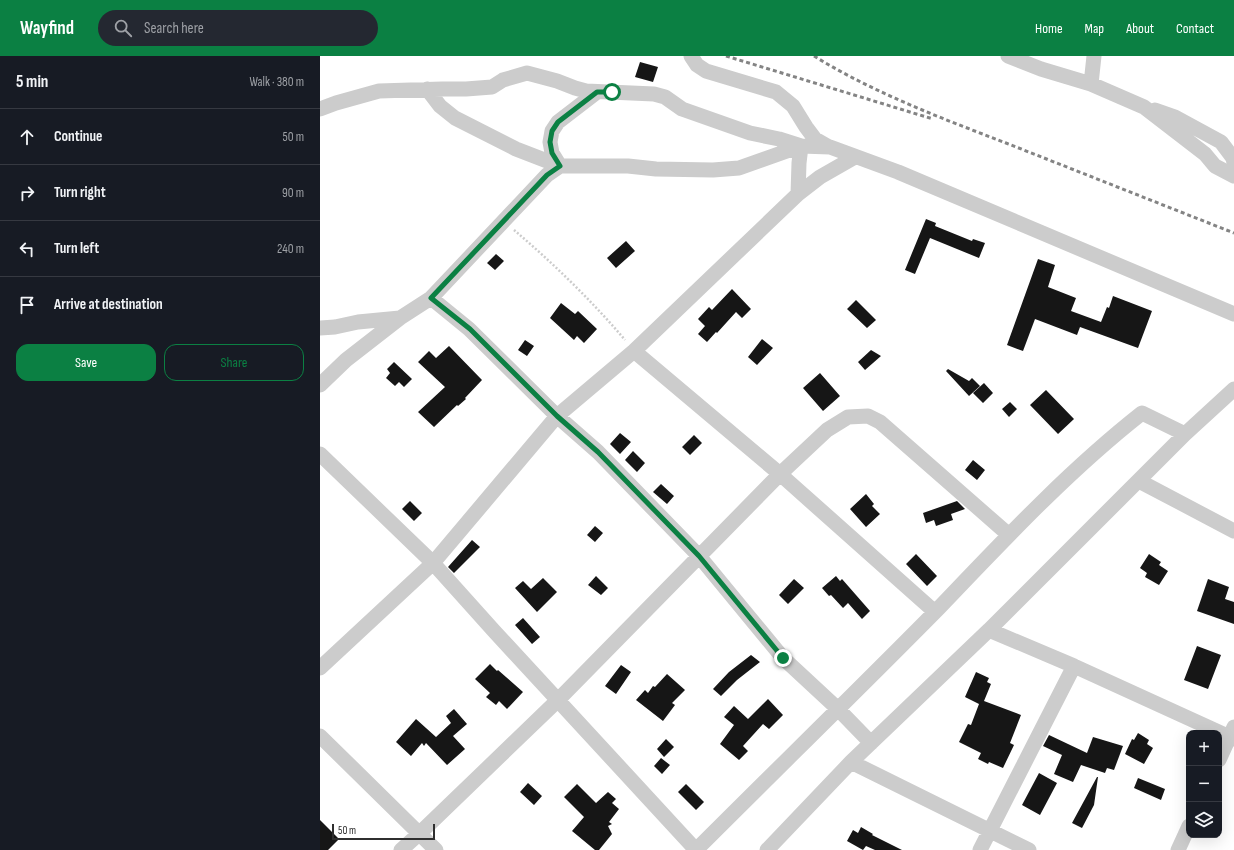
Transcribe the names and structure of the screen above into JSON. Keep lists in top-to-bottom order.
{
  "scale_bar": "50 m",
  "page": {
    "header": "Wayfind",
    "search": "Search here",
    "nav": [
      "Home",
      "Map",
      "About",
      "Contact"
    ],
    "heading": ["5 min", "Walk · 380 m"],
    "list": [
      ["Continue", "50 m"],
      ["Turn right", "90 m"],
      ["Turn left", "240 m"],
      "Arrive at destination"
    ],
    "buttons": ["Save", "Share"],
    "map_buttons": ["+", "−"],
    "scale": "50 m"
  }
}
